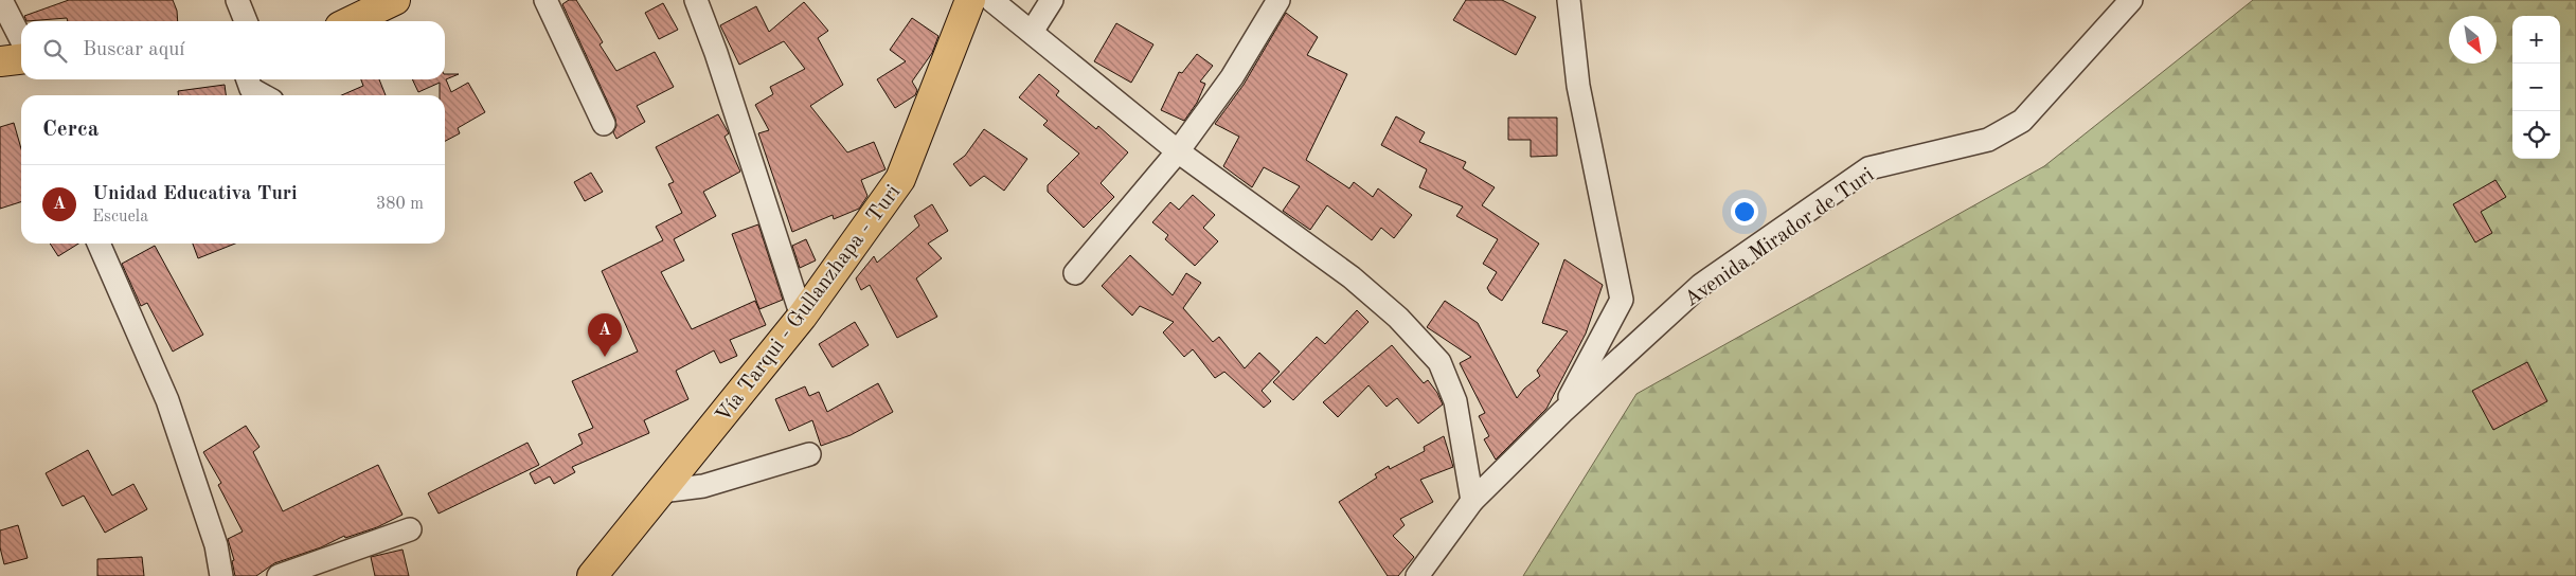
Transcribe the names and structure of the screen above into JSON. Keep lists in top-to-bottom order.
{
  "streets": {
    "main road": ["Vía Tarqui - Gullanzhapa - Turi"],
    "street": ["Avenida Mirador de Turi"]
  },
  "north": "bottom right",
  "page": {
    "map_buttons": ["+", "−"],
    "search": "Buscar aquí",
    "heading": "Cerca",
    "list": [
      {
        "mark": "A",
        "name": "Unidad Educativa Turi",
        "note": "Escuela",
        "value": "380 m"
      }
    ],
    "pins": "A"
  }
}
